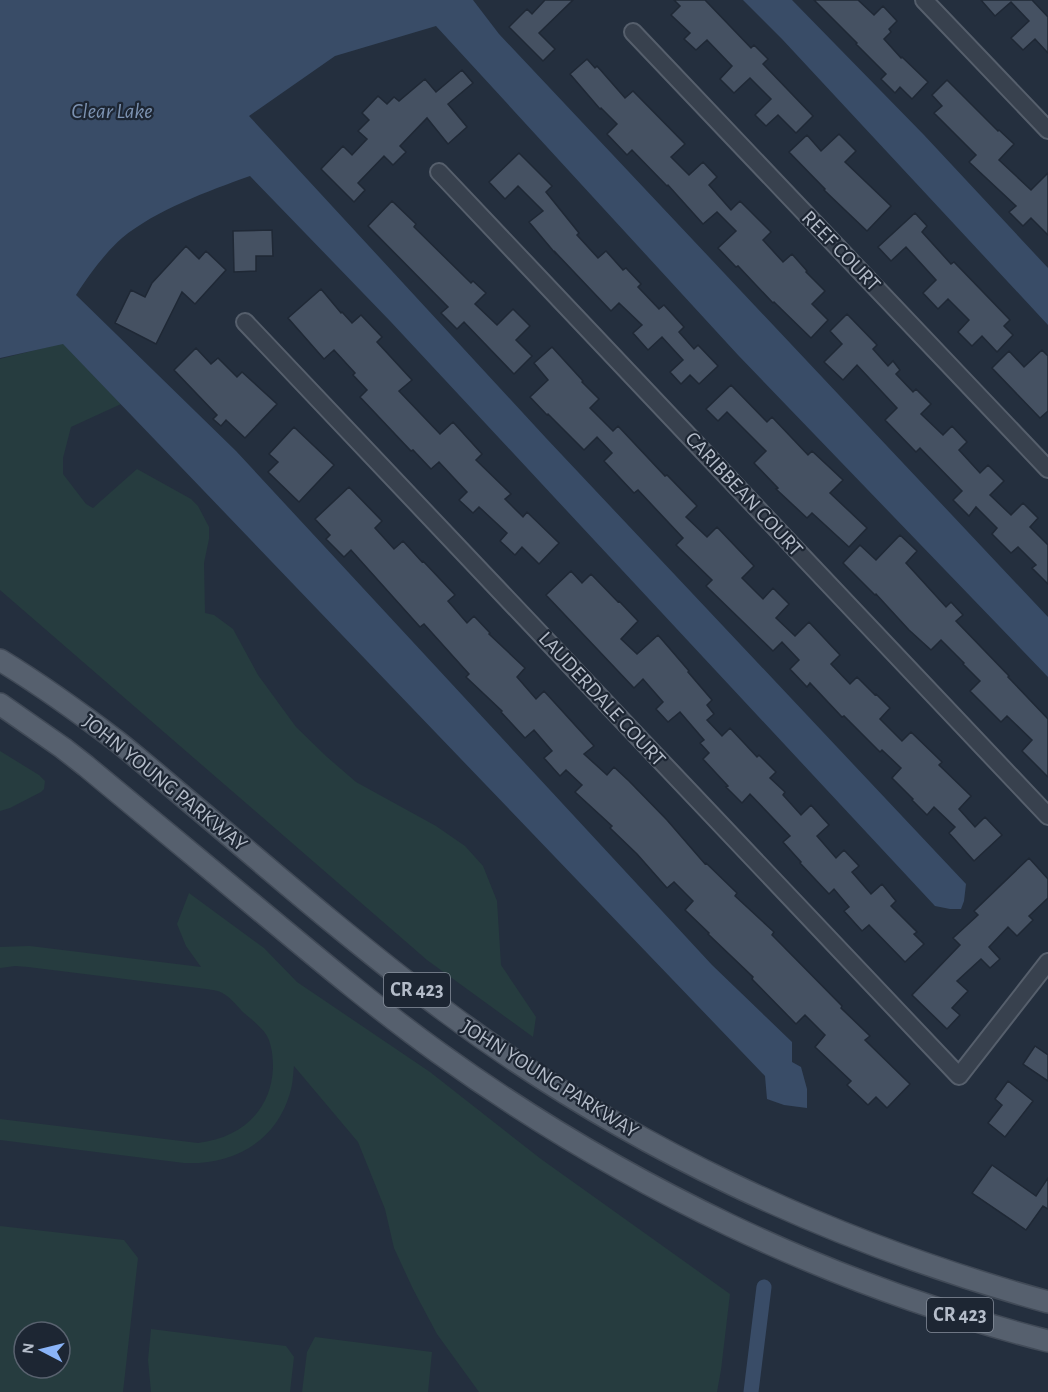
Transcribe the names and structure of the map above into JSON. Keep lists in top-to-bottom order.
{
  "streets": {
    "main road": ["JOHN YOUNG PARKWAY", "CR 423"],
    "street": ["REEF COURT", "CARIBBEAN COURT", "LAUDERDALE COURT"]
  },
  "water": ["Clear Lake"],
  "north": "left"
}
